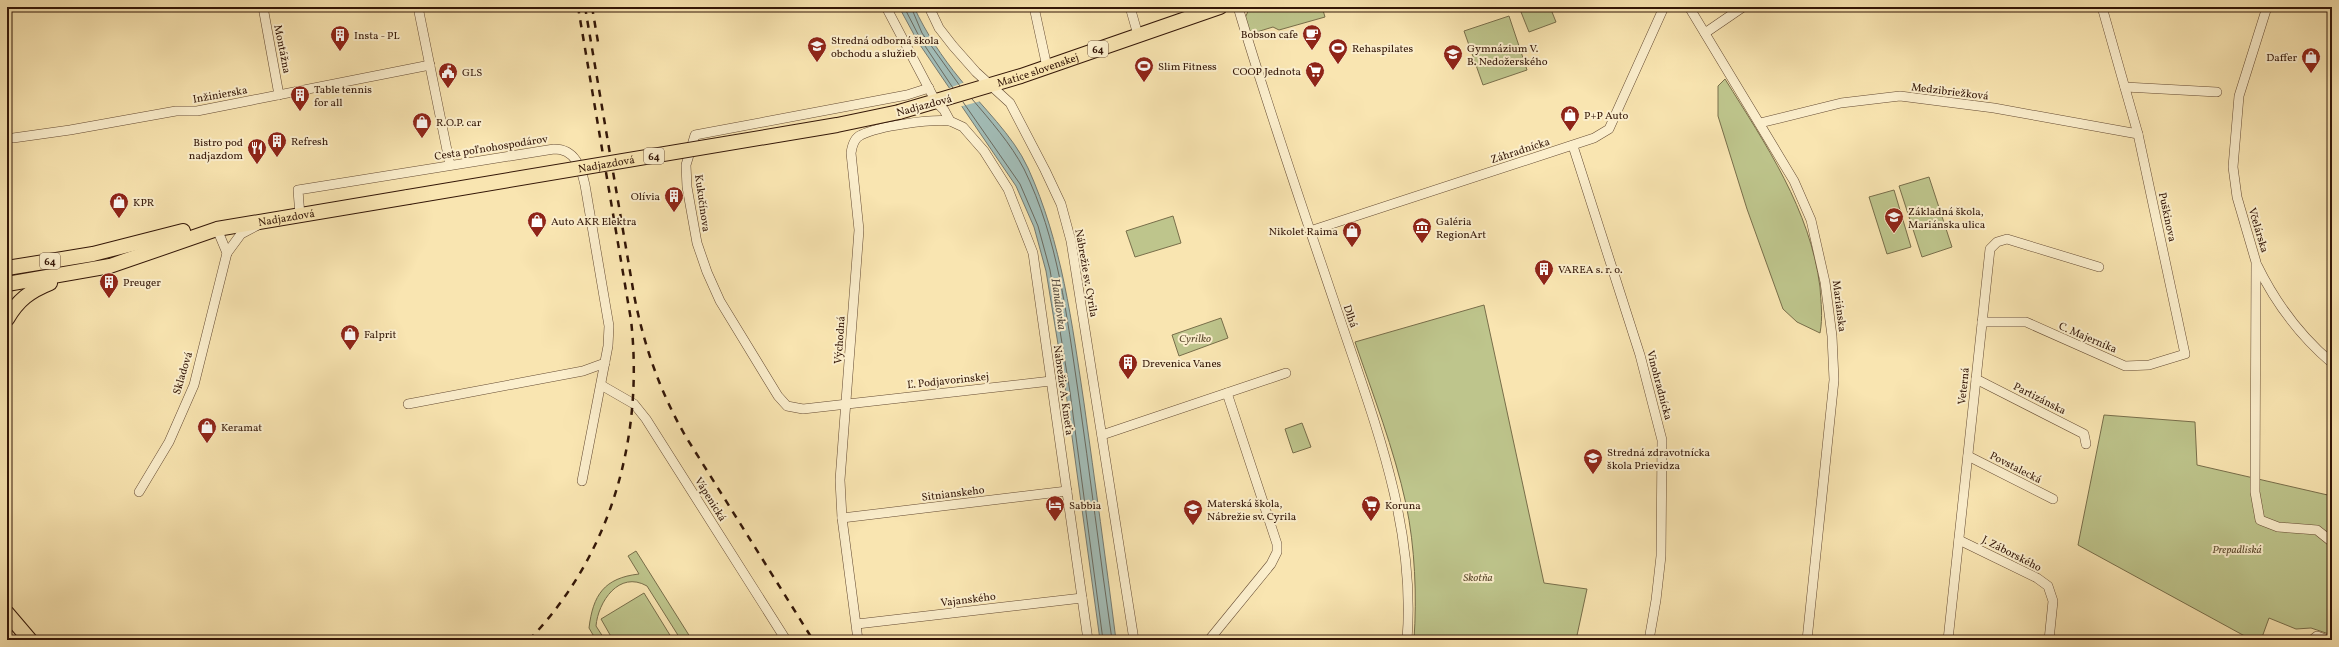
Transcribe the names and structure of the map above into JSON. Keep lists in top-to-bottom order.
{
  "streets": {
    "main road": ["64", "Matice slovenskej", "Nadjazdová"],
    "street": [
      "Montážna",
      "Medzibriežková",
      "Inžinierska",
      "Cesta poľnohospodárov",
      "Záhradnícka",
      "Kukučínova",
      "Puškinova",
      "Včelárska",
      "Nábrežie sv. Cyrila",
      "Mariánska",
      "Dlhá",
      "C. Majerníka",
      "Východná",
      "Skladová",
      "Ľ. Podjavorinskej",
      "Vinohradnícka",
      "Veterná",
      "Nábrežie A. Kmeťa",
      "Partizánska",
      "Povstalecká",
      "Sitnianskeho",
      "Vápenická",
      "J. Záborského",
      "Vajanského"
    ]
  },
  "crossings": [
    ["Montážna", "Inžinierska"],
    ["Matice slovenskej", "Nadjazdová"],
    ["Matice slovenskej", "Nábrežie sv. Cyrila"],
    ["Medzibriežková", "Puškinova"],
    ["Medzibriežková", "Mariánska"],
    ["Nadjazdová", "Cesta poľnohospodárov"],
    ["Nadjazdová", "Nábrežie sv. Cyrila"],
    ["Nadjazdová", "Skladová"],
    ["Nadjazdová", "Nábrežie A. Kmeťa"],
    ["Cesta poľnohospodárov", "Vápenická"],
    ["Záhradnícka", "Dlhá"],
    ["Záhradnícka", "Vinohradnícka"],
    ["Kukučínova", "Východná"],
    ["Kukučínova", "Ľ. Podjavorinskej"],
    ["Kukučínova", "Nábrežie A. Kmeťa"],
    ["Puškinova", "C. Majerníka"],
    ["C. Majerníka", "Veterná"],
    ["Východná", "Ľ. Podjavorinskej"],
    ["Východná", "Nábrežie A. Kmeťa"],
    ["Východná", "Sitnianskeho"],
    ["Východná", "Vajanského"],
    ["Ľ. Podjavorinskej", "Nábrežie A. Kmeťa"],
    ["Veterná", "Partizánska"],
    ["Veterná", "Povstalecká"],
    ["Veterná", "J. Záborského"],
    ["Nábrežie A. Kmeťa", "Sitnianskeho"],
    ["Nábrežie A. Kmeťa", "Vajanského"]
  ],
  "water": ["Handlovka"],
  "parks": ["Cyrilko", "Prepadliská", "Skotňa"],
  "places": {
    "cafe": ["Bobson cafe"],
    "building": [
      "Insta - PL",
      "Table tennis for all",
      "Refresh",
      "Olívia",
      "VAREA s. r. o.",
      "Preuger",
      "Drevenica Vanes"
    ],
    "school or university": [
      "Stredná odborná škola obchodu a služieb",
      "Gymnázium V. B. Nedožerského",
      "Základná škola, Mariánska ulica",
      "Stredná zdravotnícka škola Prievidza",
      "Materská škola, Nábrežie sv. Cyrila"
    ],
    "sports": ["Rehaspilates", "Slim Fitness"],
    "shop": [
      "Daffer",
      "P+P Auto",
      "R.O.P. car",
      "KPR",
      "Auto AKR Elektra",
      "Nikolet Raima",
      "Falprit",
      "Keramat"
    ],
    "supermarket": ["COOP Jednota", "Koruna"],
    "public building": ["GLS"],
    "restaurant": ["Bistro pod nadjazdom"],
    "museum": ["Galéria RegionArt"],
    "hotel": ["Sabbia"]
  }
}
